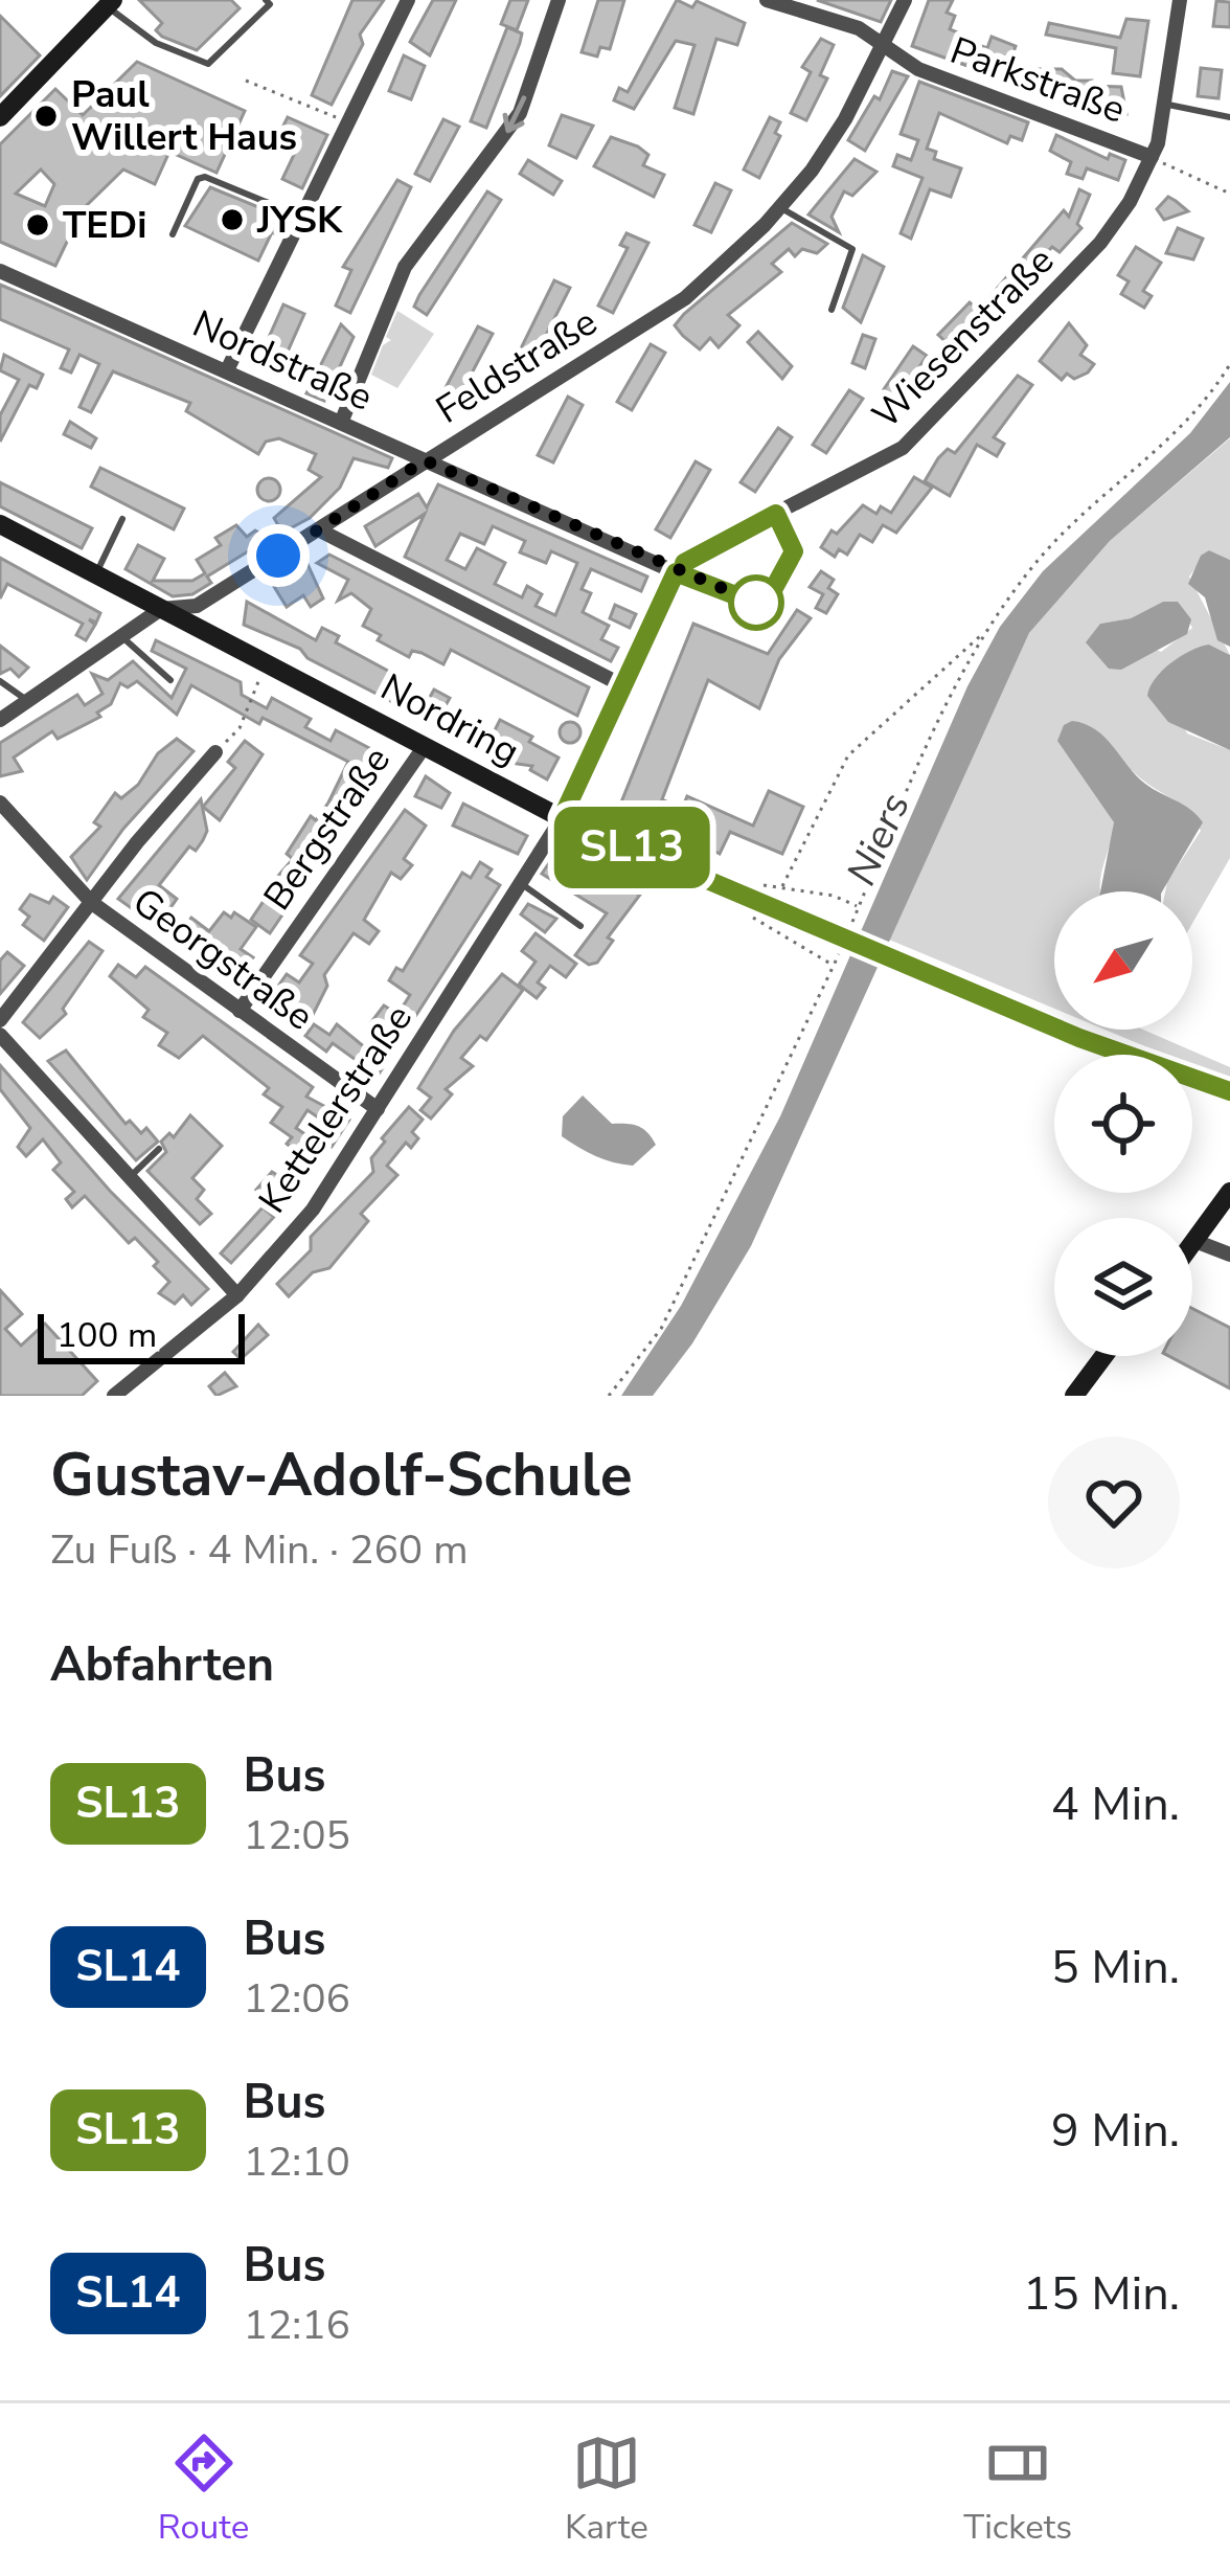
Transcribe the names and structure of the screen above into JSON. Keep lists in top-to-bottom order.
{
  "streets": {
    "street": [
      "Parkstraße",
      "Wiesenstraße",
      "Nordstraße",
      "Feldstraße",
      "Nordring",
      "Bergstraße",
      "Georgstraße",
      "Kettelerstraße"
    ]
  },
  "crossings": [
    ["Parkstraße", "Wiesenstraße"],
    ["Parkstraße", "Feldstraße"],
    ["Wiesenstraße", "Nordstraße"],
    ["Nordstraße", "Feldstraße"],
    ["Feldstraße", "Nordring"],
    ["Nordring", "Bergstraße"],
    ["Nordring", "Kettelerstraße"],
    ["Bergstraße", "Georgstraße"],
    ["Georgstraße", "Kettelerstraße"]
  ],
  "water": ["Niers"],
  "places": ["Paul Willert Haus", "JYSK", "TEDi"],
  "lines": ["bus line SL13"],
  "scale_bar": "100 m",
  "north": "bottom left",
  "page": {
    "on_map": "SL13",
    "scale": "100 m",
    "heading": [
      ["Gustav-Adolf-Schule", "Zu Fuß · 4 Min. · 260 m"],
      "Abfahrten"
    ],
    "list": [
      {
        "mark": "SL13",
        "name": "Bus",
        "note": "12:05",
        "value": "4 Min."
      },
      {
        "mark": "SL14",
        "name": "Bus",
        "note": "12:06",
        "value": "5 Min."
      },
      {
        "mark": "SL13",
        "name": "Bus",
        "note": "12:10",
        "value": "9 Min."
      },
      {
        "mark": "SL14",
        "name": "Bus",
        "note": "12:16",
        "value": "15 Min."
      }
    ],
    "tabs": ["Route", "Karte", "Tickets"]
  }
}
